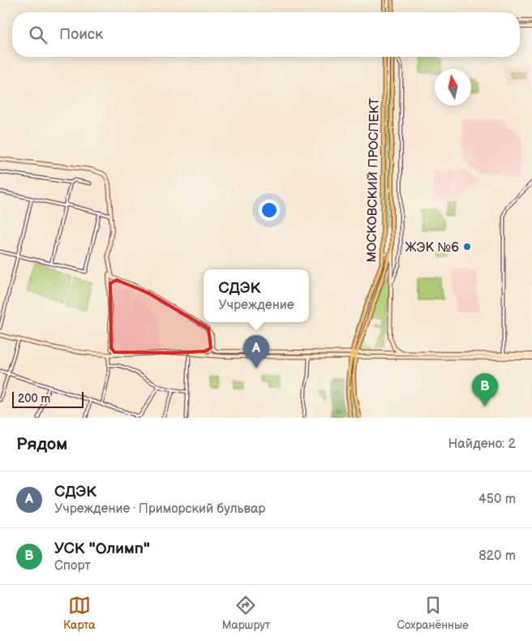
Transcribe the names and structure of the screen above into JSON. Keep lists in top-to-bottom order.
{
  "streets": {
    "main road": ["МОСКОВСКИЙ ПРОСПЕКТ"]
  },
  "places": ["ЖЭК №6"],
  "scale_bar": "200 m",
  "north": "top",
  "page": {
    "search": "Поиск",
    "popup": ["СДЭК", "Учреждение"],
    "pins": ["A", "B"],
    "scale": "200 m",
    "heading": ["Рядом", "Найдено: 2"],
    "list": [
      {
        "mark": "A",
        "name": "СДЭК",
        "note": "Учреждение · Приморский бульвар",
        "value": "450 m"
      },
      {
        "mark": "B",
        "name": "УСК \"Олимп\"",
        "note": "Спорт",
        "value": "820 m"
      }
    ],
    "nav": ["Карта", "Маршрут", "Сохранённые"]
  }
}
